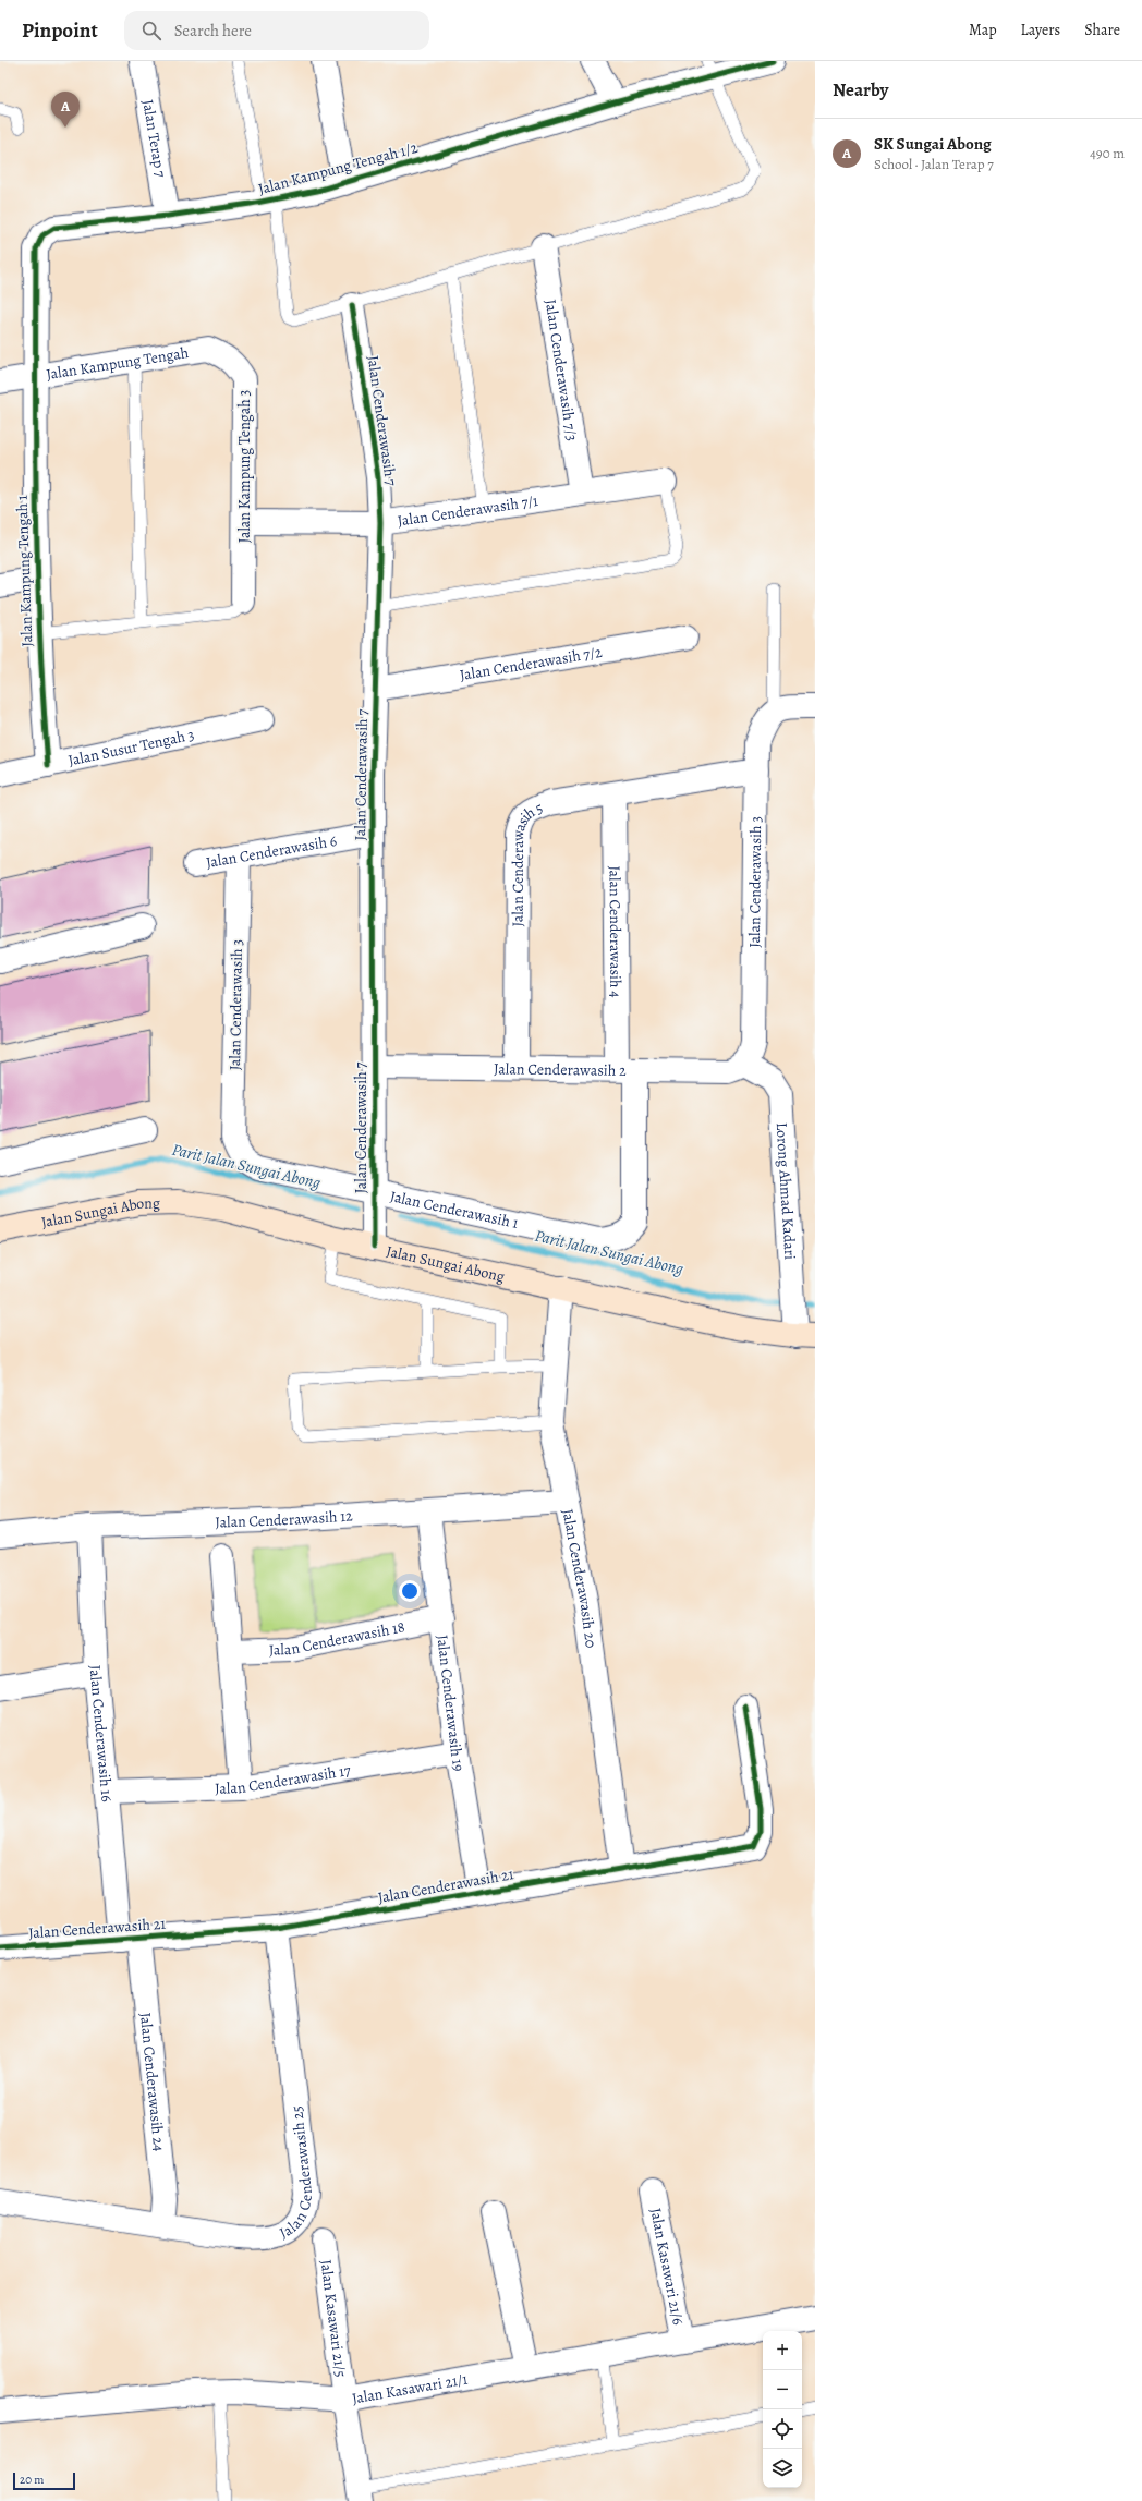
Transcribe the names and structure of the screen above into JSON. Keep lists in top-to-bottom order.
{
  "streets": {
    "street": [
      "Jalan Terap 7",
      "Jalan Kampung Tengah 1/2",
      "Jalan Kampung Tengah",
      "Jalan Cenderawasih 7/3",
      "Jalan Cenderawasih 7",
      "Jalan Kampung Tengah 3",
      "Jalan Cenderawasih 7/1",
      "Jalan Kampung Tengah 1",
      "Jalan Cenderawasih 7/2",
      "Jalan Susur Tengah 3",
      "Jalan Cenderawasih 6",
      "Jalan Cenderawasih 5",
      "Jalan Cenderawasih 3",
      "Jalan Cenderawasih 4",
      "Jalan Cenderawasih 2",
      "Lorong Ahmad Kadari",
      "Jalan Cenderawasih 1",
      "Jalan Sungai Abong",
      "Jalan Cenderawasih 12",
      "Jalan Cenderawasih 20",
      "Jalan Cenderawasih 18",
      "Jalan Cenderawasih 19",
      "Jalan Cenderawasih 16",
      "Jalan Cenderawasih 17",
      "Jalan Cenderawasih 21",
      "Jalan Cenderawasih 24",
      "Jalan Cenderawasih 25",
      "Jalan Kasawari 21/6",
      "Jalan Kasawari 21/5",
      "Jalan Kasawari 21/1"
    ]
  },
  "crossings": [
    ["Jalan Terap 7", "Jalan Kampung Tengah 1/2"],
    ["Jalan Kampung Tengah 1/2", "Jalan Kampung Tengah"],
    ["Jalan Kampung Tengah 1/2", "Jalan Kampung Tengah 1"],
    ["Jalan Kampung Tengah", "Jalan Kampung Tengah 3"],
    ["Jalan Kampung Tengah", "Jalan Kampung Tengah 1"],
    ["Jalan Cenderawasih 7/3", "Jalan Cenderawasih 7/1"],
    ["Jalan Cenderawasih 7", "Jalan Cenderawasih 7/1"],
    ["Jalan Cenderawasih 7", "Jalan Cenderawasih 7/2"],
    ["Jalan Cenderawasih 7", "Jalan Cenderawasih 6"],
    ["Jalan Cenderawasih 7", "Jalan Cenderawasih 3"],
    ["Jalan Cenderawasih 7", "Jalan Cenderawasih 2"],
    ["Jalan Cenderawasih 7", "Jalan Cenderawasih 1"],
    ["Jalan Cenderawasih 7", "Jalan Sungai Abong"],
    ["Jalan Kampung Tengah 3", "Jalan Cenderawasih 7/1"],
    ["Jalan Kampung Tengah 1", "Jalan Susur Tengah 3"],
    ["Jalan Cenderawasih 6", "Jalan Cenderawasih 3"],
    ["Jalan Cenderawasih 5", "Jalan Cenderawasih 3"],
    ["Jalan Cenderawasih 5", "Jalan Cenderawasih 4"],
    ["Jalan Cenderawasih 5", "Jalan Cenderawasih 2"],
    ["Jalan Cenderawasih 3", "Jalan Cenderawasih 2"],
    ["Jalan Cenderawasih 3", "Lorong Ahmad Kadari"],
    ["Jalan Cenderawasih 3", "Jalan Cenderawasih 1"],
    ["Jalan Cenderawasih 4", "Jalan Cenderawasih 2"],
    ["Jalan Cenderawasih 4", "Jalan Cenderawasih 1"],
    ["Jalan Cenderawasih 2", "Lorong Ahmad Kadari"],
    ["Jalan Cenderawasih 2", "Jalan Cenderawasih 1"],
    ["Lorong Ahmad Kadari", "Jalan Sungai Abong"],
    ["Jalan Sungai Abong", "Jalan Cenderawasih 20"],
    ["Jalan Cenderawasih 12", "Jalan Cenderawasih 20"],
    ["Jalan Cenderawasih 12", "Jalan Cenderawasih 19"],
    ["Jalan Cenderawasih 12", "Jalan Cenderawasih 16"],
    ["Jalan Cenderawasih 20", "Jalan Cenderawasih 21"],
    ["Jalan Cenderawasih 18", "Jalan Cenderawasih 19"],
    ["Jalan Cenderawasih 19", "Jalan Cenderawasih 17"],
    ["Jalan Cenderawasih 19", "Jalan Cenderawasih 21"],
    ["Jalan Cenderawasih 16", "Jalan Cenderawasih 17"],
    ["Jalan Cenderawasih 16", "Jalan Cenderawasih 21"],
    ["Jalan Cenderawasih 16", "Jalan Cenderawasih 24"],
    ["Jalan Cenderawasih 21", "Jalan Cenderawasih 24"],
    ["Jalan Cenderawasih 21", "Jalan Cenderawasih 25"],
    ["Jalan Cenderawasih 24", "Jalan Cenderawasih 25"],
    ["Jalan Kasawari 21/6", "Jalan Kasawari 21/1"],
    ["Jalan Kasawari 21/5", "Jalan Kasawari 21/1"]
  ],
  "water": ["Parit Jalan Sungai Abong"],
  "scale_bar": "20 m",
  "page": {
    "header": "Pinpoint",
    "search": "Search here",
    "nav": ["Map", "Layers", "Share"],
    "heading": "Nearby",
    "pins": "A",
    "list": [
      {
        "mark": "A",
        "name": "SK Sungai Abong",
        "note": "School · Jalan Terap 7",
        "value": "490 m"
      }
    ],
    "map_buttons": ["+", "−"],
    "scale": "20 m"
  }
}
